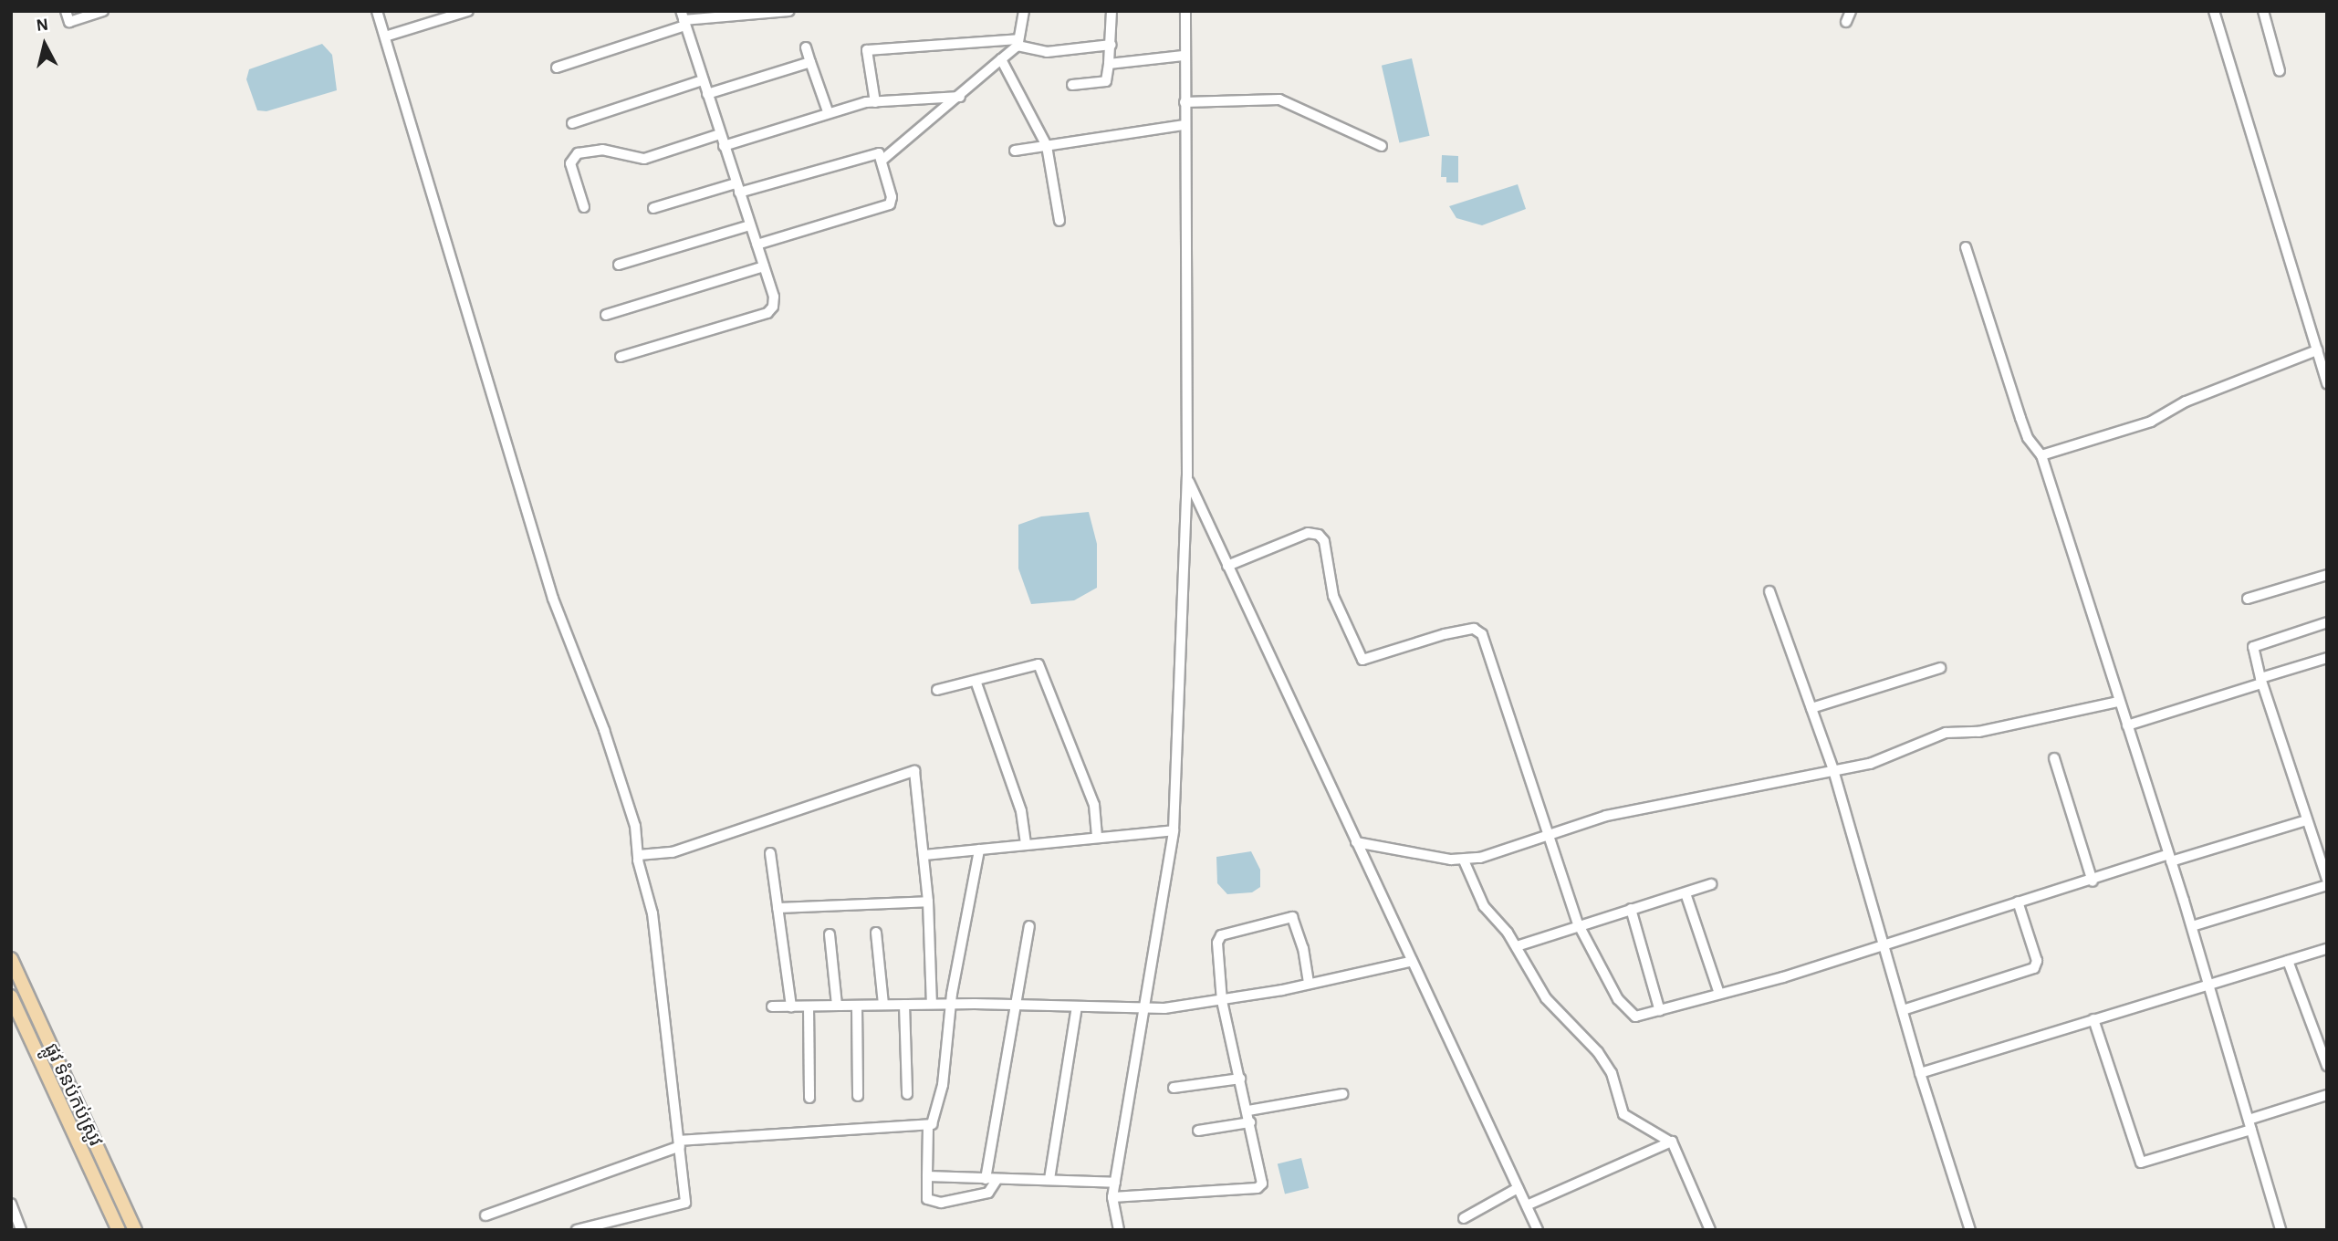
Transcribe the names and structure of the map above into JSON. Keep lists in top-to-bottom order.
{
  "streets": {
    "main road": ["ផ្លូវ ទំនប់កប់ស្រូវ"]
  },
  "north": "top"
}
